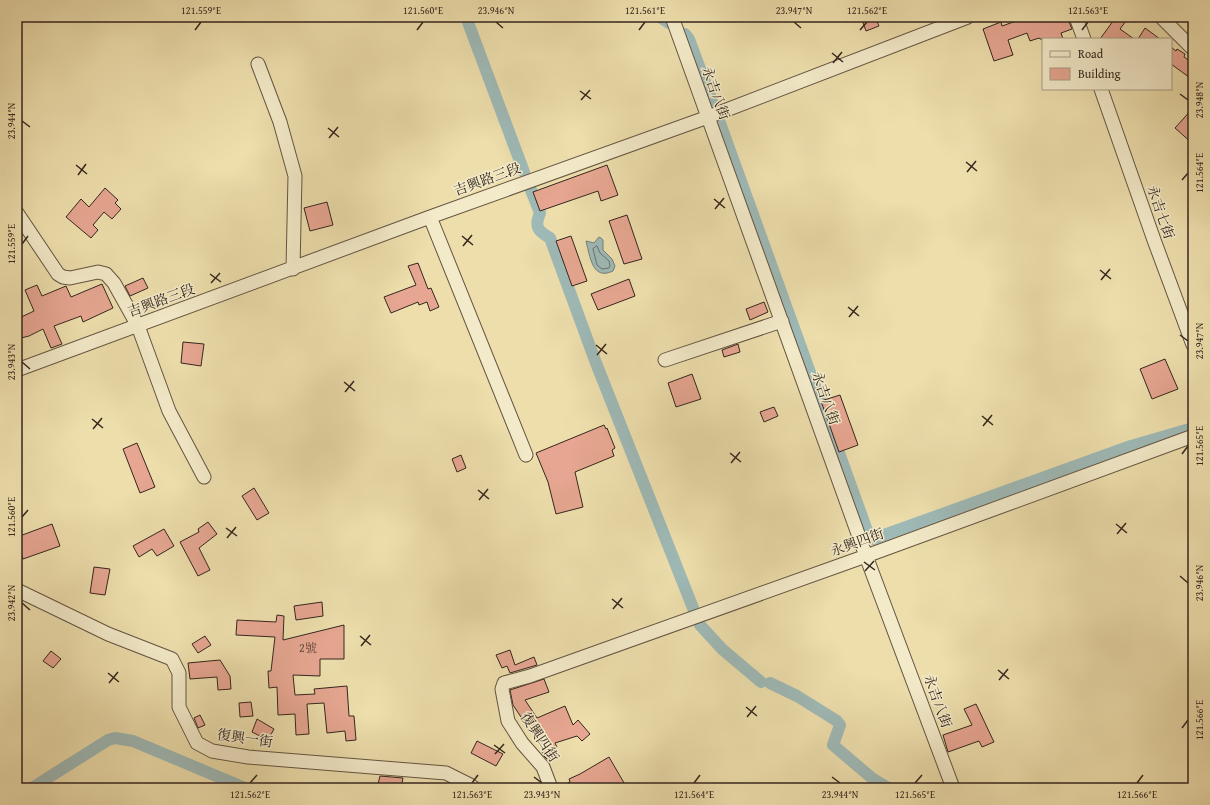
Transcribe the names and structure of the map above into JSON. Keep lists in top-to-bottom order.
{
  "streets": {
    "street": [
      "永吉八街",
      "吉興路三段",
      "永吉七街",
      "永興四街",
      "復興四街",
      "復興一街"
    ]
  },
  "crossings": [
    ["永吉八街", "吉興路三段"],
    ["永吉八街", "永興四街"],
    ["永興四街", "復興四街"]
  ],
  "house_numbers": ["2號"],
  "legend": ["Road", "Building"],
  "coordinates": [
    "121.559°E",
    "121.560°E",
    "23.946°N",
    "121.561°E",
    "23.947°N",
    "121.562°E",
    "121.563°E",
    "23.948°N",
    "23.944°N",
    "121.564°E",
    "23.943°N",
    "121.565°E",
    "23.942°N",
    "121.566°E"
  ]
}
